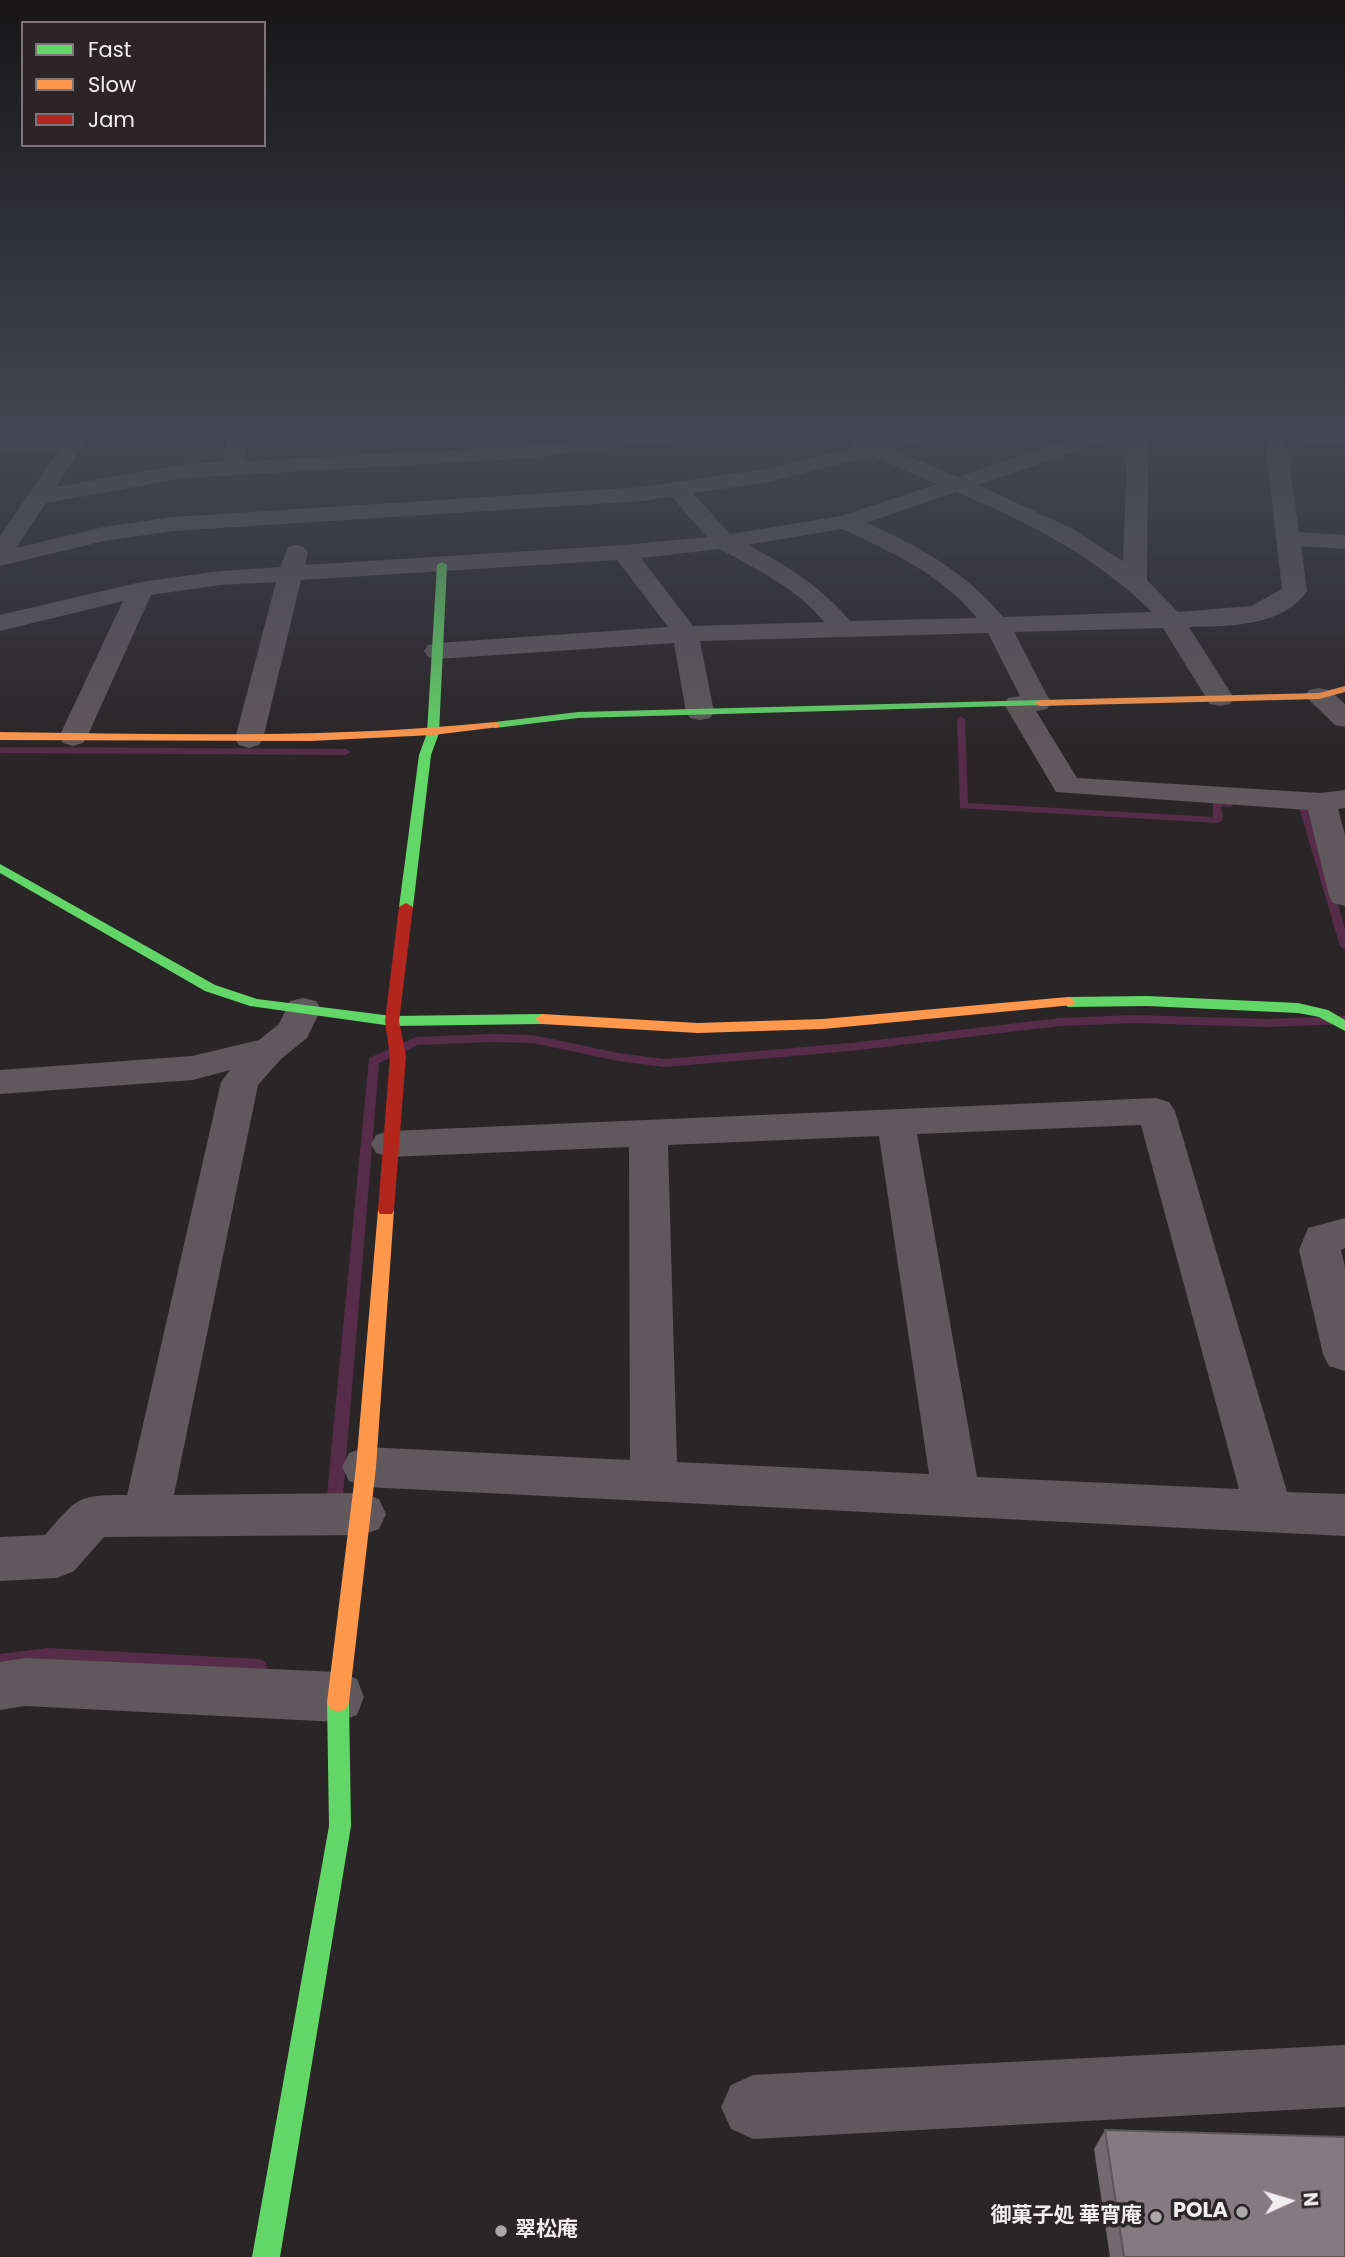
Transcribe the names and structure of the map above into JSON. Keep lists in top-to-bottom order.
{
  "places": ["POLA", "御菓子処 華宵庵", "翠松庵"],
  "legend": ["Fast", "Slow", "Jam"],
  "north": "right"
}
